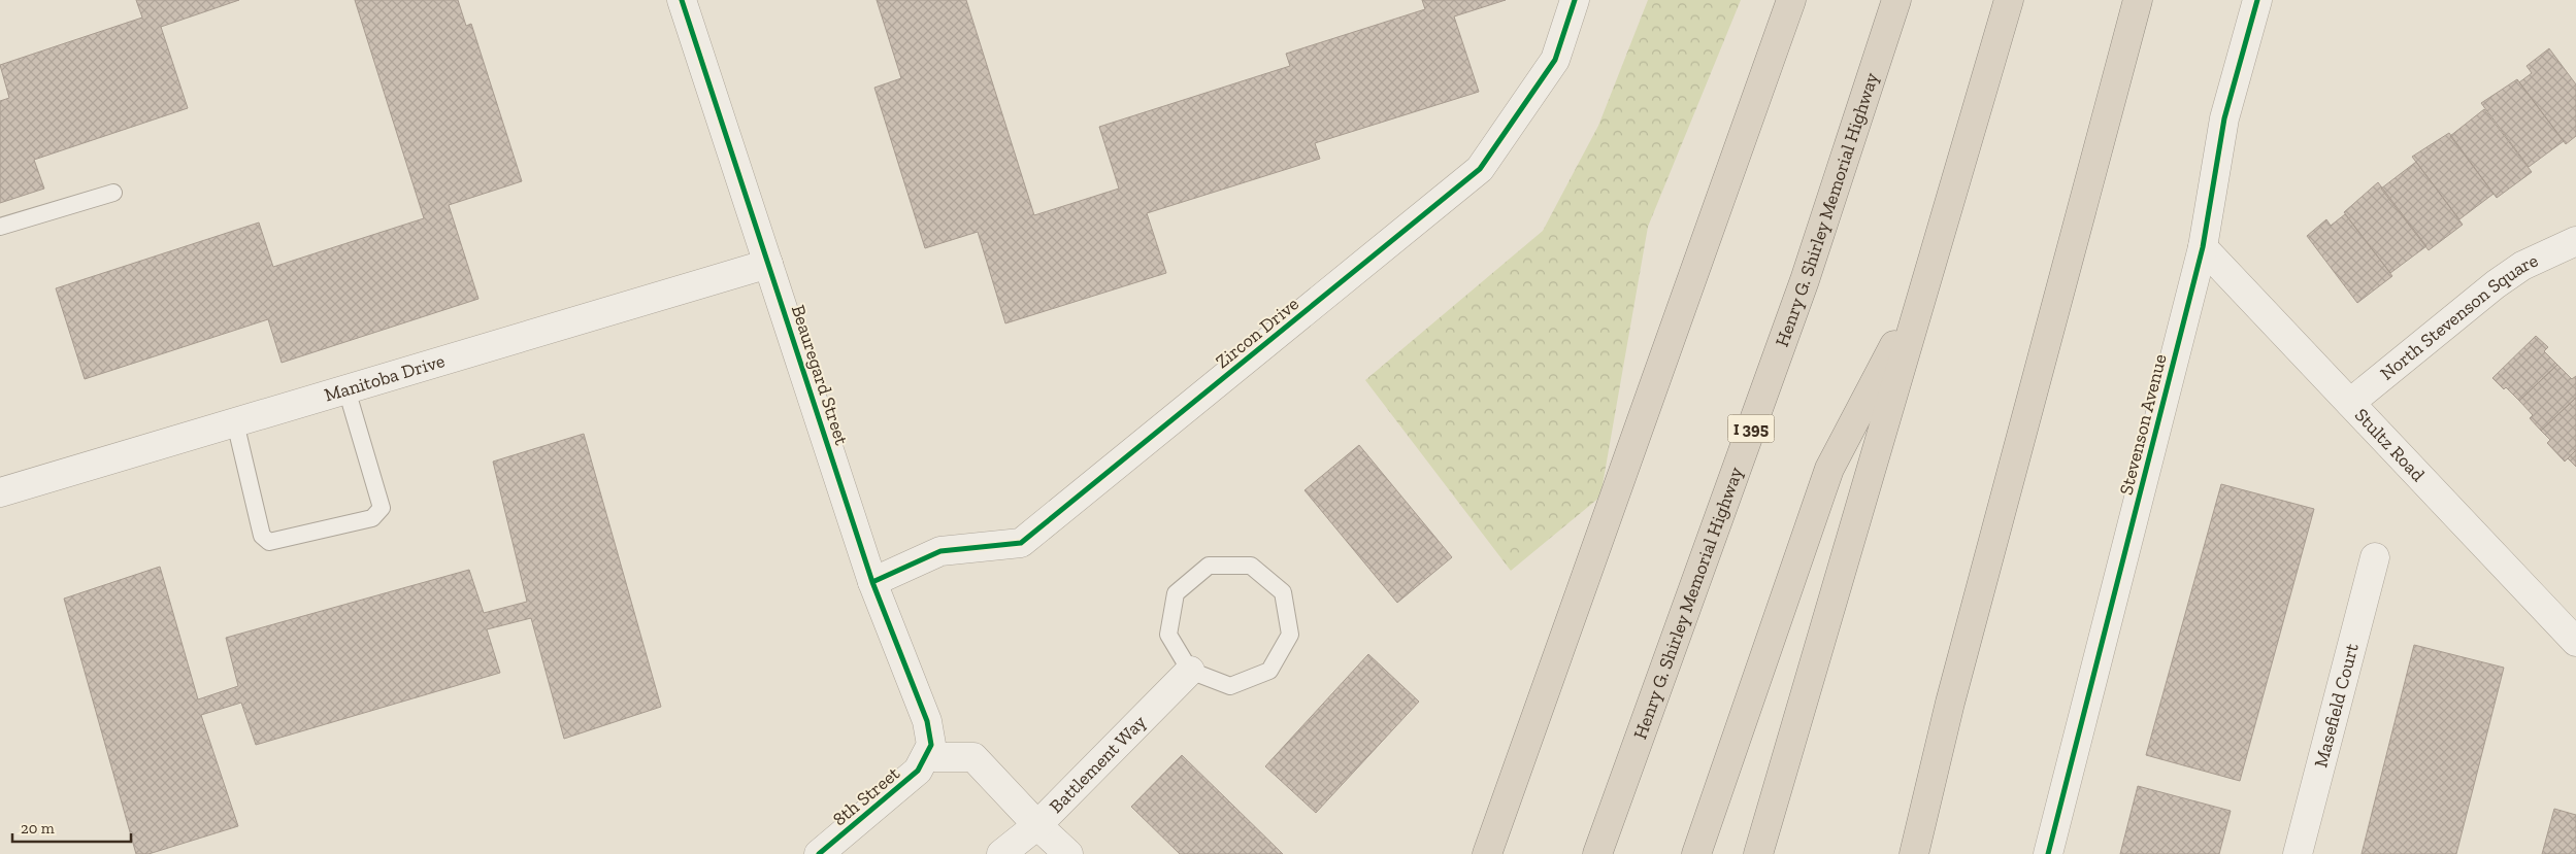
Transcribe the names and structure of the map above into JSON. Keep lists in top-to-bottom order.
{
  "streets": {
    "highway": ["Henry G. Shirley Memorial Highway", "I 395"],
    "street": [
      "North Stevenson Square",
      "Zircon Drive",
      "Beauregard Street",
      "Manitoba Drive",
      "Stevenson Avenue",
      "Stultz Road",
      "Masefield Court",
      "Battlement Way",
      "8th Street"
    ]
  },
  "crossings": [
    ["North Stevenson Square", "Stultz Road"],
    ["Zircon Drive", "Beauregard Street"],
    ["Beauregard Street", "Manitoba Drive"],
    ["Beauregard Street", "8th Street"],
    ["Stevenson Avenue", "Stultz Road"]
  ],
  "scale_bar": "20 m"
}
